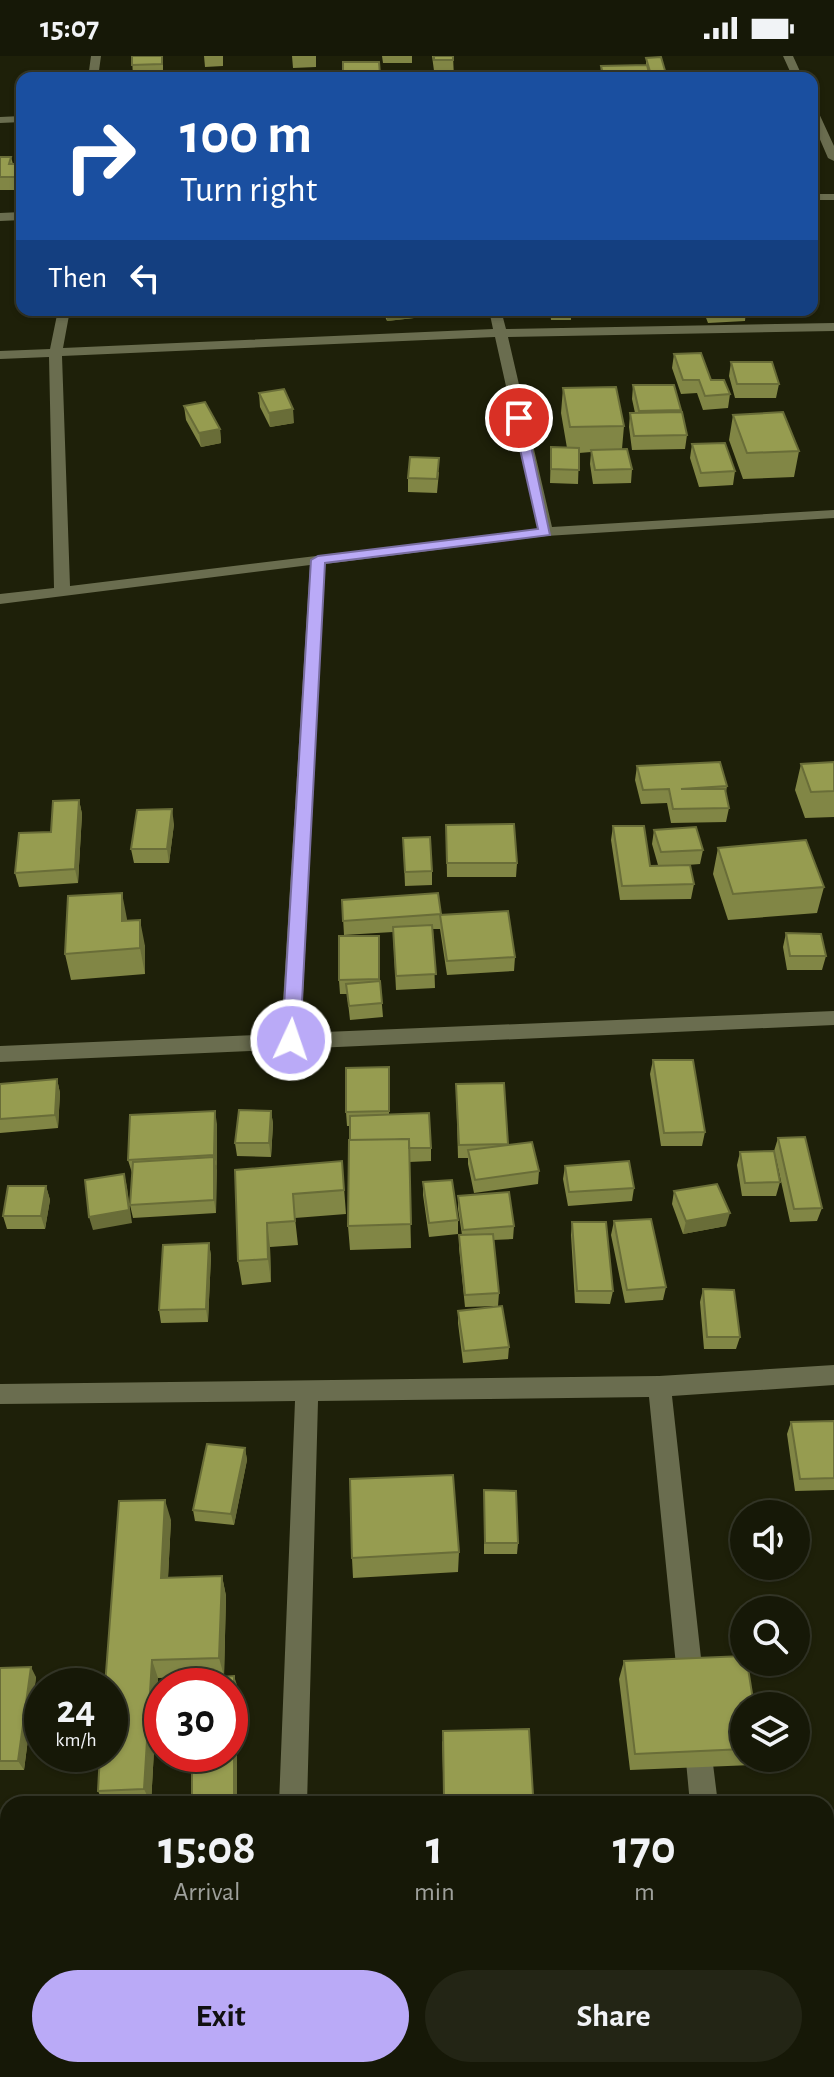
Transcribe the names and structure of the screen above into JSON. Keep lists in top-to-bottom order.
{
  "page": {
    "status": "15:07",
    "turn": ["100 m", "Turn right"],
    "then": "Then",
    "speed": "24 km/h",
    "limit": "30",
    "eta": [
      "15:08",
      "Arrival",
      "1",
      "min",
      "170",
      "m"
    ],
    "buttons": ["Exit", "Share"]
  }
}
